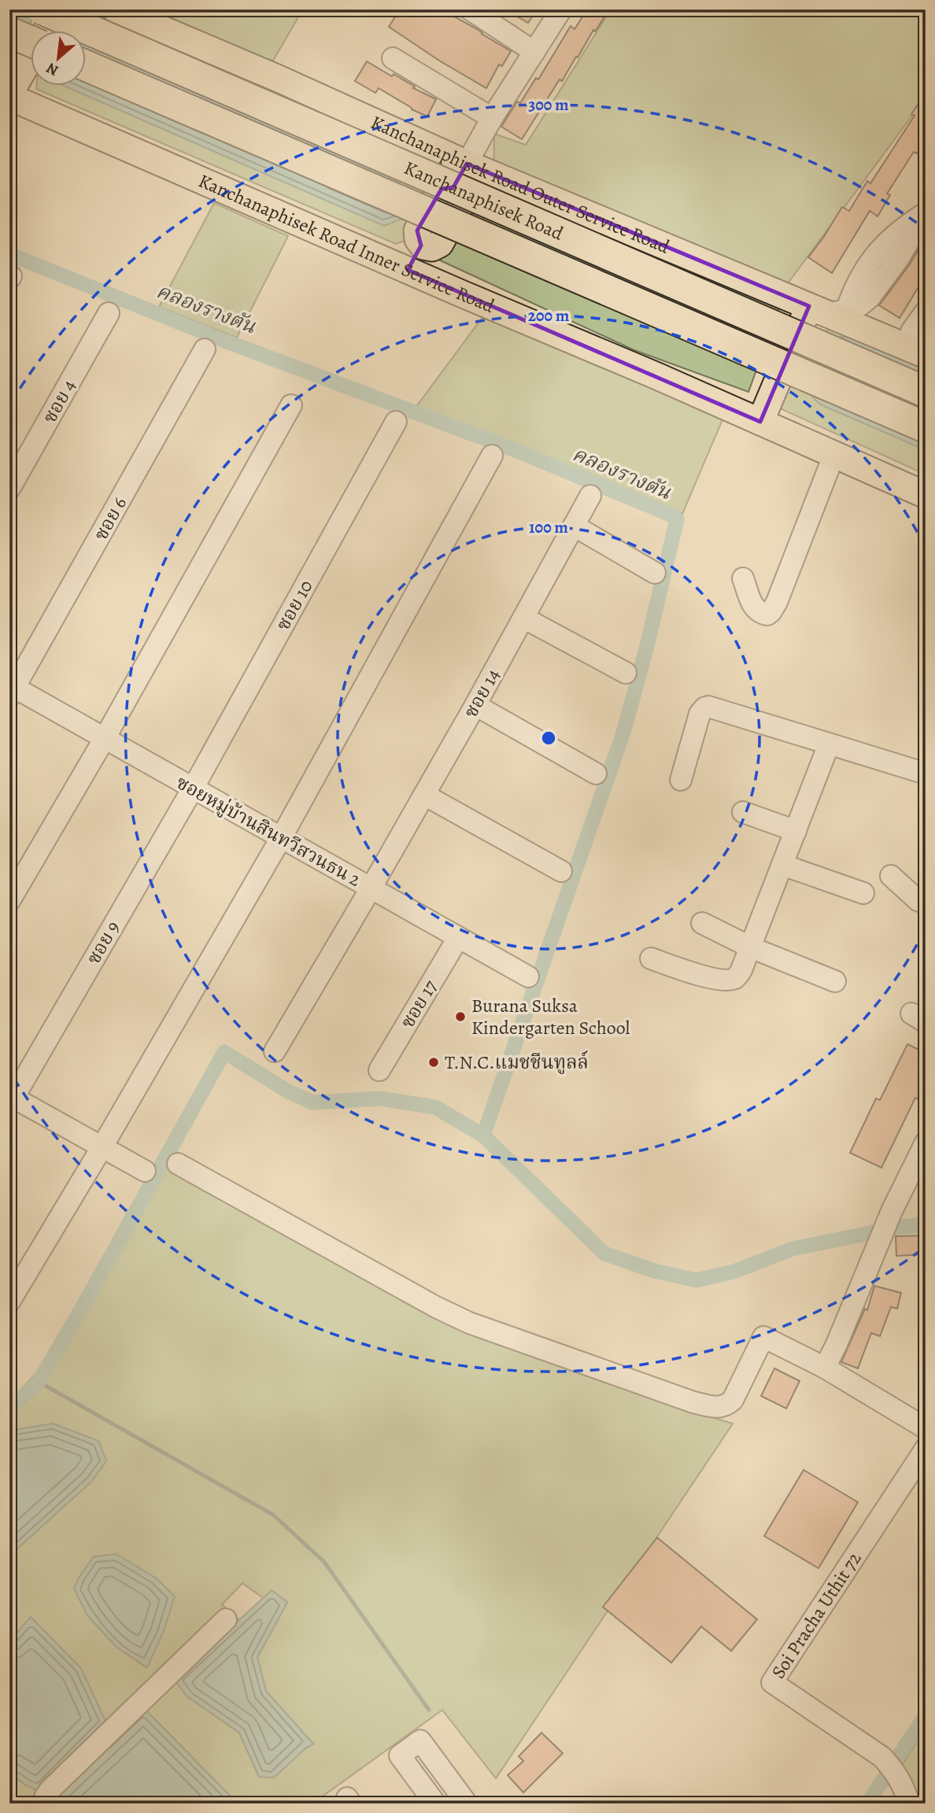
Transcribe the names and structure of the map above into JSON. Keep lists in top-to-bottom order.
{
  "streets": {
    "highway": ["Kanchanaphisek Road"],
    "main road": ["Kanchanaphisek Road Outer Service Road", "Kanchanaphisek Road Inner Service Road"],
    "street": [
      "ซอย 4",
      "ซอย 6",
      "ซอย 10",
      "ซอย 14",
      "ซอยหมู่บ้านสินทวีสวนธน 2",
      "ซอย 9",
      "ซอย 17",
      "Soi Pracha Uthit 72"
    ]
  },
  "crossings": [
    ["ซอย 6", "ซอยหมู่บ้านสินทวีสวนธน 2"],
    ["ซอย 10", "ซอยหมู่บ้านสินทวีสวนธน 2"],
    ["ซอย 10", "ซอย 9"],
    ["ซอย 14", "ซอยหมู่บ้านสินทวีสวนธน 2"],
    ["ซอยหมู่บ้านสินทวีสวนธน 2", "ซอย 9"],
    ["ซอยหมู่บ้านสินทวีสวนธน 2", "ซอย 17"]
  ],
  "water": ["คลองรางตัน"],
  "places": ["Burana Suksa Kindergarten School", "T.N.C.แมชชีนทูลล์"],
  "north": "bottom left",
  "rings": ["300 m", "200 m", "100 m"]
}
